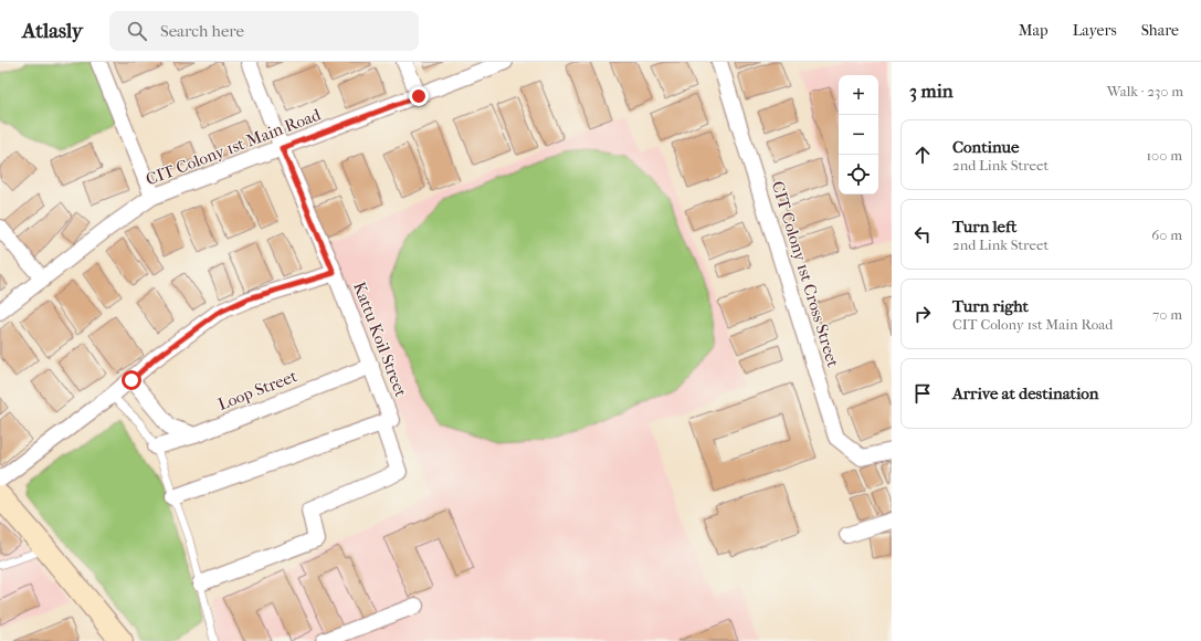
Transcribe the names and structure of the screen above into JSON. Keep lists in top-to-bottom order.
{
  "streets": {
    "street": [
      "CIT Colony 1st Main Road",
      "CIT Colony 1st Cross Street",
      "Kattu Koil Street",
      "Loop Street"
    ]
  },
  "crossings": [
    ["CIT Colony 1st Main Road", "Kattu Koil Street"],
    ["Kattu Koil Street", "Loop Street"]
  ],
  "page": {
    "header": "Atlasly",
    "search": "Search here",
    "nav": ["Map", "Layers", "Share"],
    "heading": ["3 min", "Walk · 230 m"],
    "map_buttons": ["+", "−"],
    "list": [
      ["Continue", "2nd Link Street", "100 m"],
      ["Turn left", "2nd Link Street", "60 m"],
      ["Turn right", "CIT Colony 1st Main Road", "70 m"],
      "Arrive at destination"
    ]
  }
}
